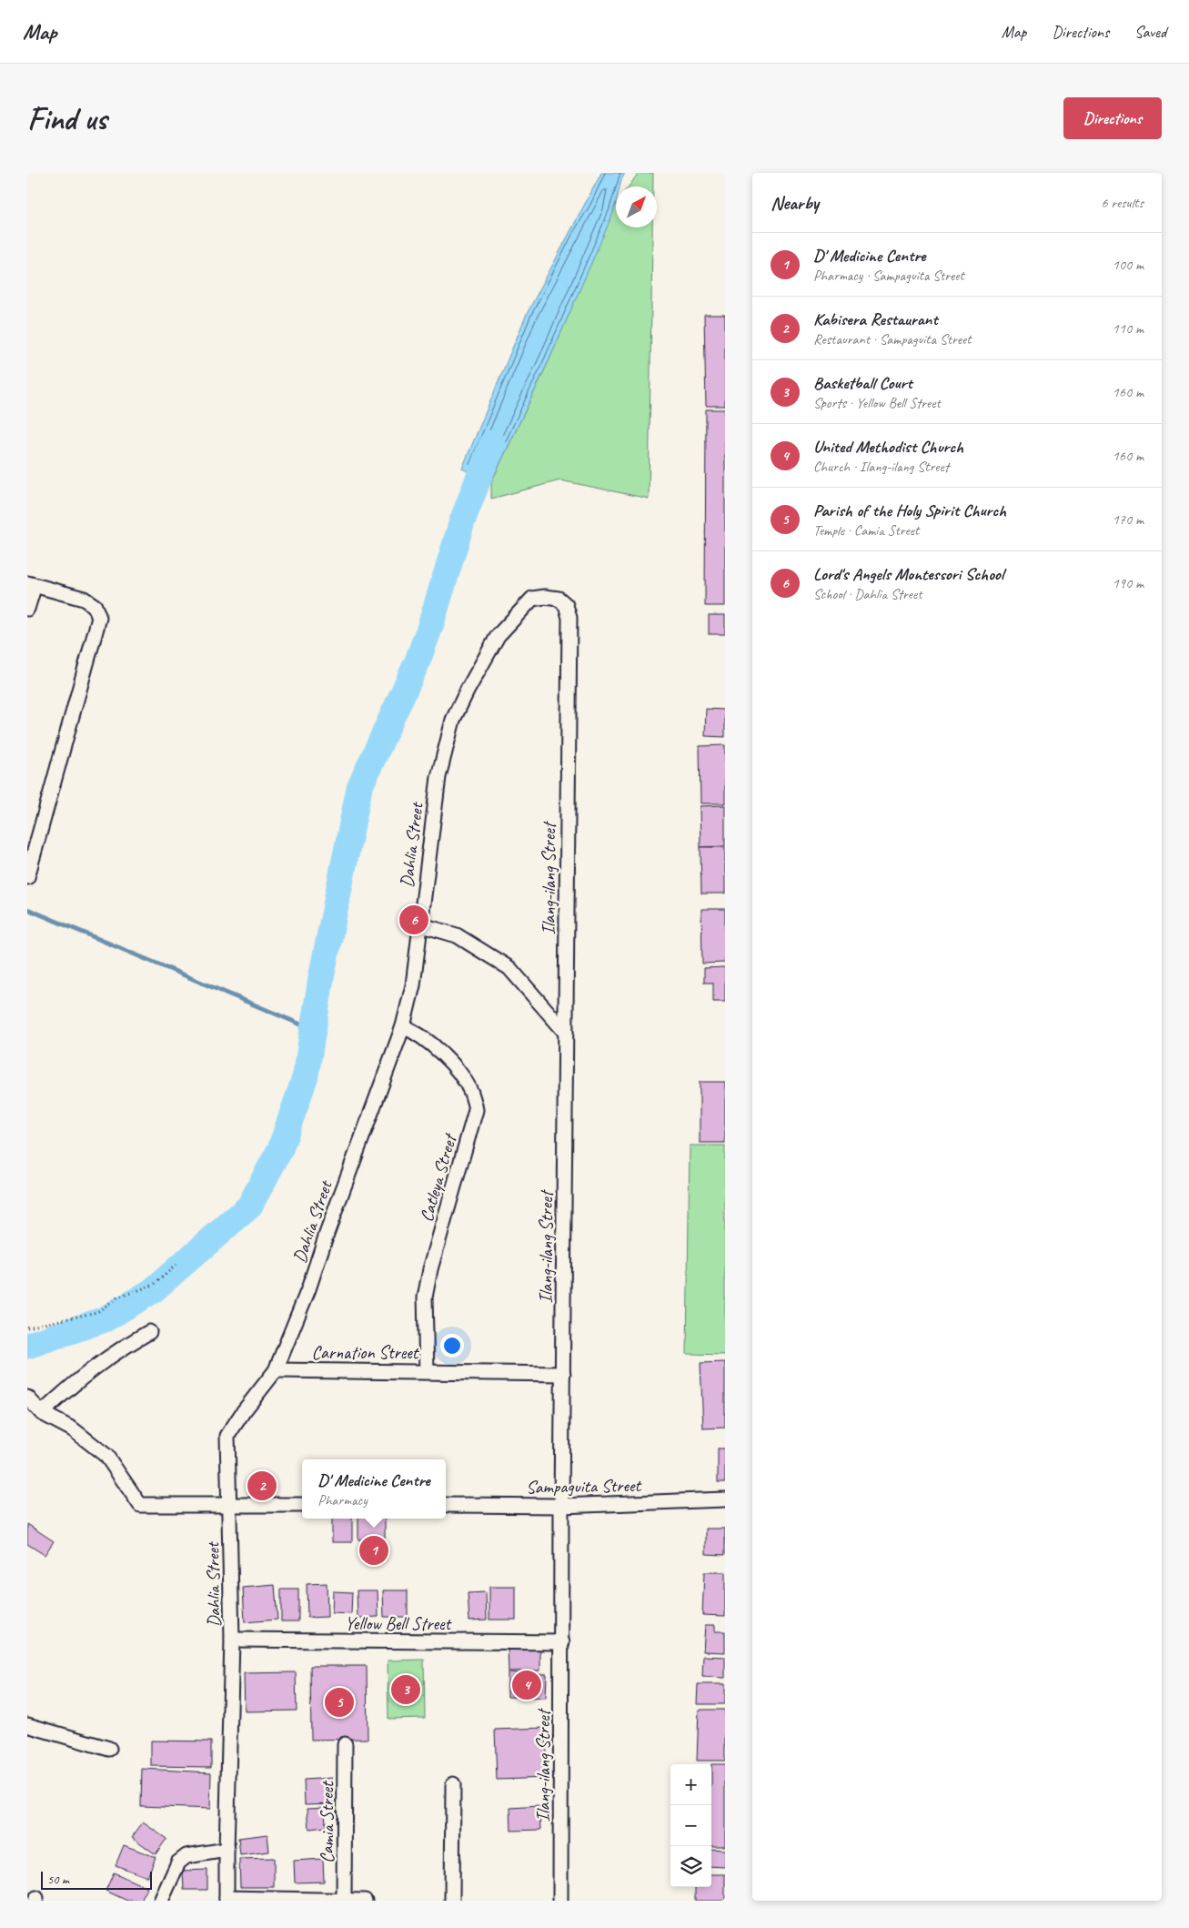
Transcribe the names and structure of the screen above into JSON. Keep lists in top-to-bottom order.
{
  "streets": {
    "street": [
      "Dahlia Street",
      "Ilang-ilang Street",
      "Catleya Street",
      "Carnation Street",
      "Sampaguita Street",
      "Yellow Bell Street",
      "Camia Street"
    ]
  },
  "crossings": [
    ["Dahlia Street", "Ilang-ilang Street"],
    ["Dahlia Street", "Catleya Street"],
    ["Dahlia Street", "Carnation Street"],
    ["Dahlia Street", "Yellow Bell Street"],
    ["Ilang-ilang Street", "Carnation Street"],
    ["Ilang-ilang Street", "Sampaguita Street"],
    ["Ilang-ilang Street", "Yellow Bell Street"],
    ["Catleya Street", "Carnation Street"]
  ],
  "scale_bar": "50 m",
  "north": "top right",
  "page": {
    "header": "Map",
    "nav": ["Map", "Directions", "Saved"],
    "buttons": "Directions",
    "title": "Find us",
    "heading": ["Nearby", "6 results"],
    "list": [
      {
        "mark": "1",
        "name": "D' Medicine Centre",
        "note": "Pharmacy · Sampaguita Street",
        "value": "100 m"
      },
      {
        "mark": "2",
        "name": "Kabisera Restaurant",
        "note": "Restaurant · Sampaguita Street",
        "value": "110 m"
      },
      {
        "mark": "3",
        "name": "Basketball Court",
        "note": "Sports · Yellow Bell Street",
        "value": "160 m"
      },
      {
        "mark": "4",
        "name": "United Methodist Church",
        "note": "Church · Ilang-ilang Street",
        "value": "160 m"
      },
      {
        "mark": "5",
        "name": "Parish of the Holy Spirit Church",
        "note": "Temple · Camia Street",
        "value": "170 m"
      },
      {
        "mark": "6",
        "name": "Lord's Angels Montessori School",
        "note": "School · Dahlia Street",
        "value": "190 m"
      }
    ],
    "pins": [
      "6",
      "2",
      "1",
      "4",
      "3",
      "5"
    ],
    "popup": ["D' Medicine Centre", "Pharmacy"],
    "map_buttons": ["+", "−"],
    "scale": "50 m"
  }
}
